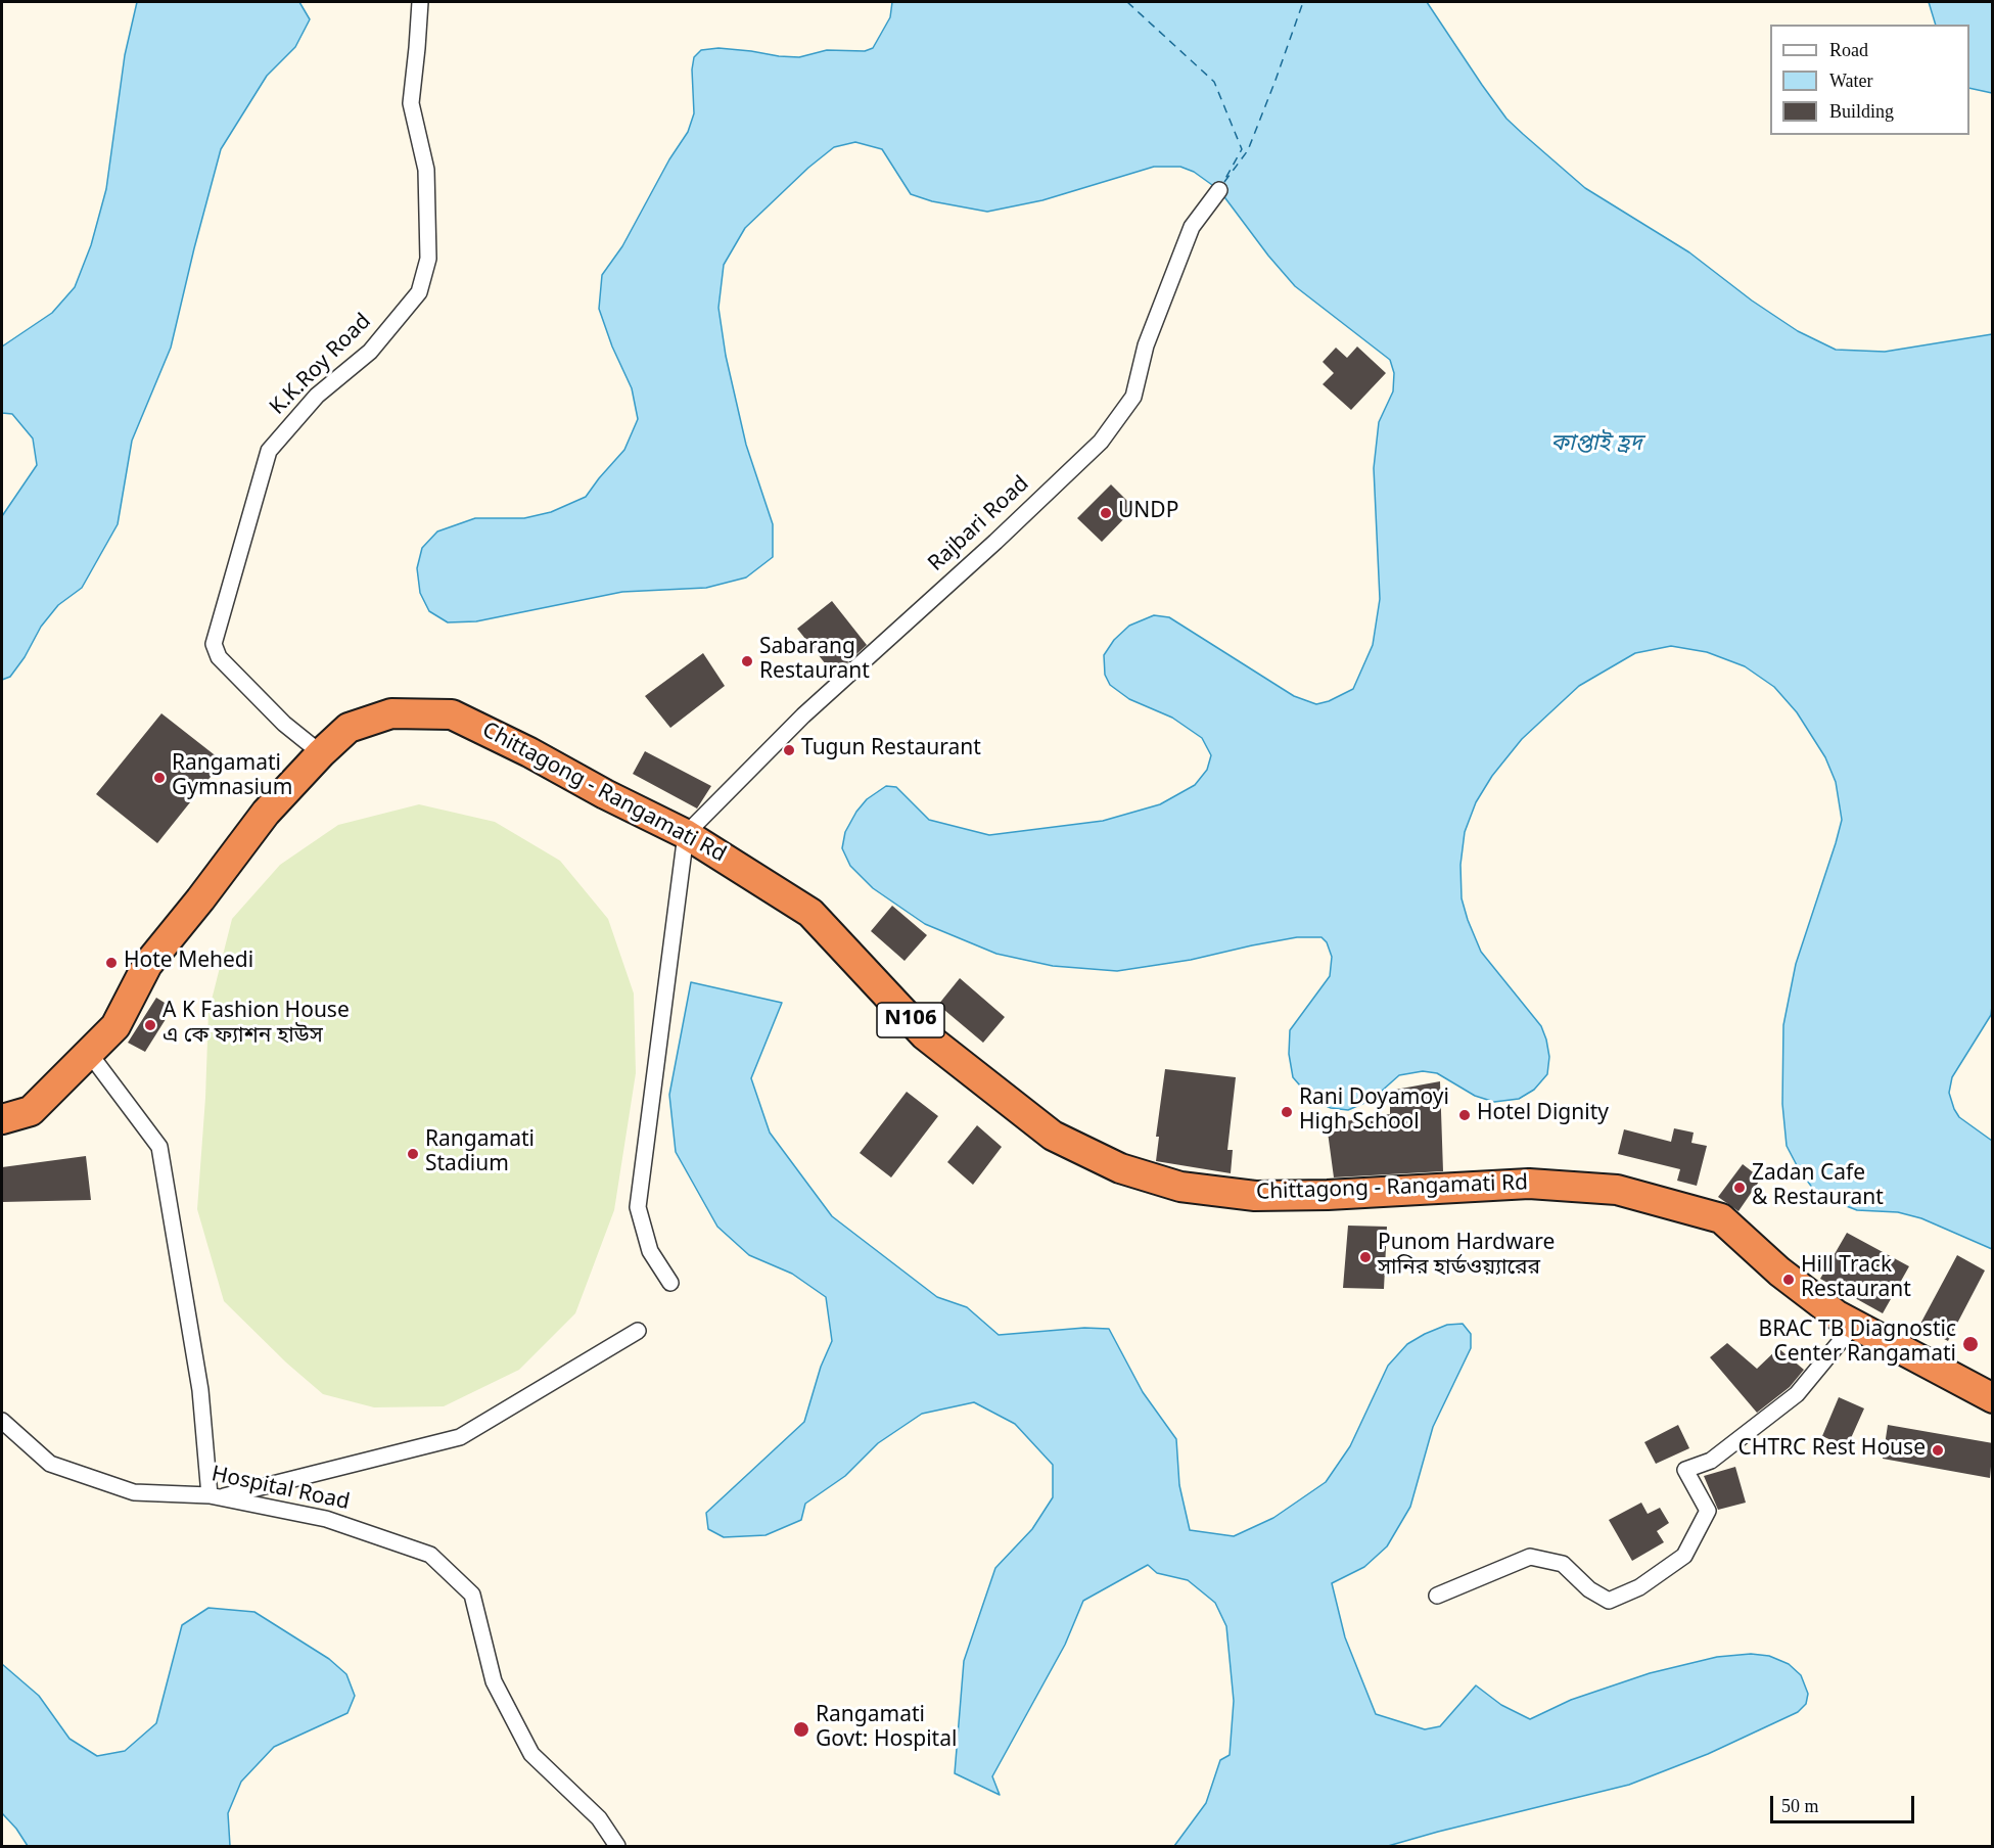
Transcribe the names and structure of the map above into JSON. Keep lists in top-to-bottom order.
{
  "streets": {
    "highway": ["Chittagong - Rangamati Rd", "N106"],
    "street": ["K.K.Roy Road", "Rajbari Road", "Hospital Road"]
  },
  "crossings": [
    ["K.K.Roy Road", "Chittagong - Rangamati Rd"],
    ["Rajbari Road", "Chittagong - Rangamati Rd"]
  ],
  "water": ["কাপ্তাই হ্রদ"],
  "places": [
    "UNDP",
    "Sabarang Restaurant",
    "Tugun Restaurant",
    "Rangamati Gymnasium",
    "Hote Mehedi",
    "A K Fashion House এ কে ফ্যাশন হাউস",
    "Rani Doyamoyi High School",
    "Hotel Dignity",
    "Rangamati Stadium",
    "Zadan Cafe & Restaurant",
    "Punom Hardware সানির হার্ডওয়্যারের",
    "Hill Track Restaurant",
    "BRAC TB Diagnostic Center Rangamati",
    "CHTRC Rest House",
    "Rangamati Govt: Hospital"
  ],
  "legend": ["Road", "Water", "Building"],
  "scale_bar": "50 m"
}
